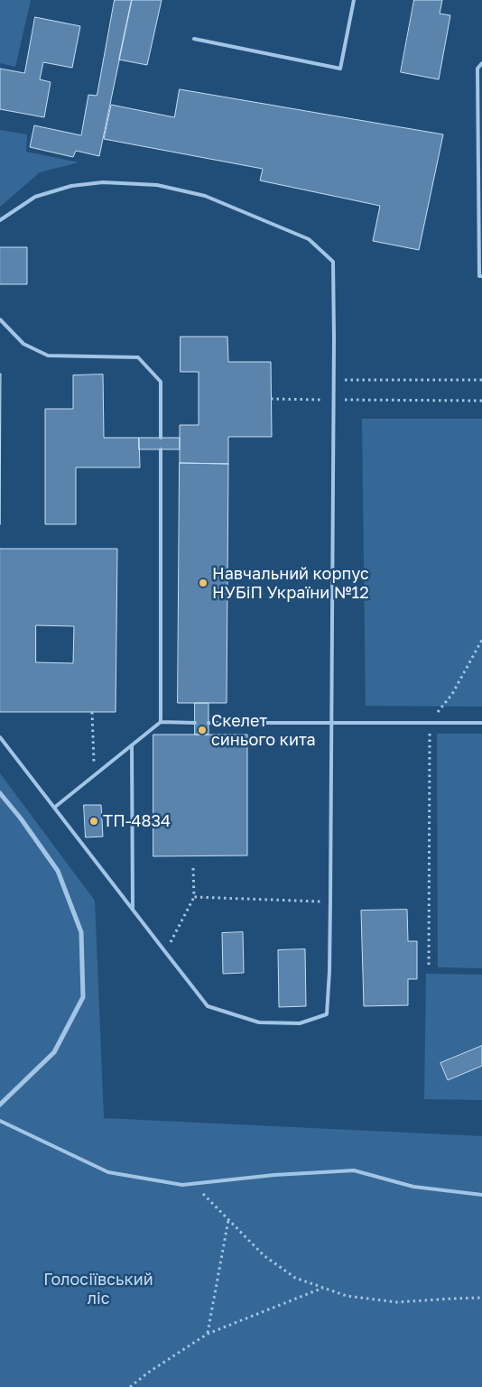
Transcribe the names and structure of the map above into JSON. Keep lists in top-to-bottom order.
{
  "parks": ["Голосіївський ліс"],
  "places": ["Навчальний корпус НУБіП України №12", "Скелет синього кита", "ТП-4834"]
}
